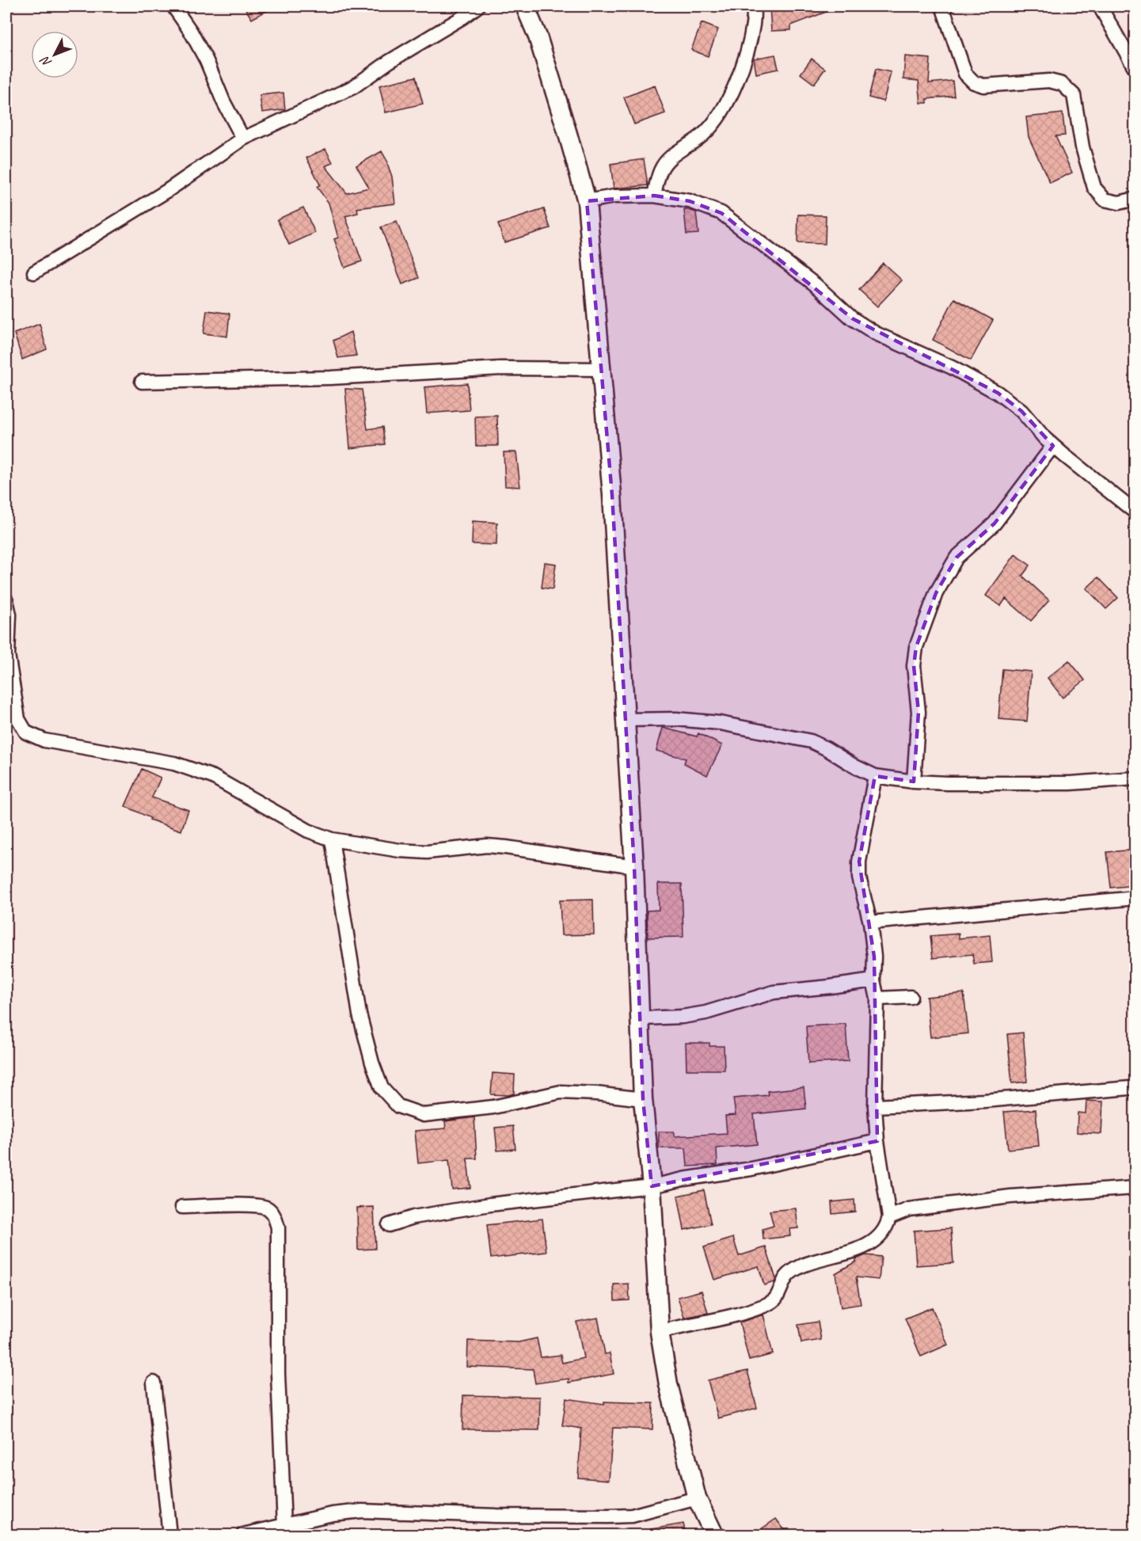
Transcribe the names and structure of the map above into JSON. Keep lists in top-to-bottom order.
{
  "north": "bottom left"
}
